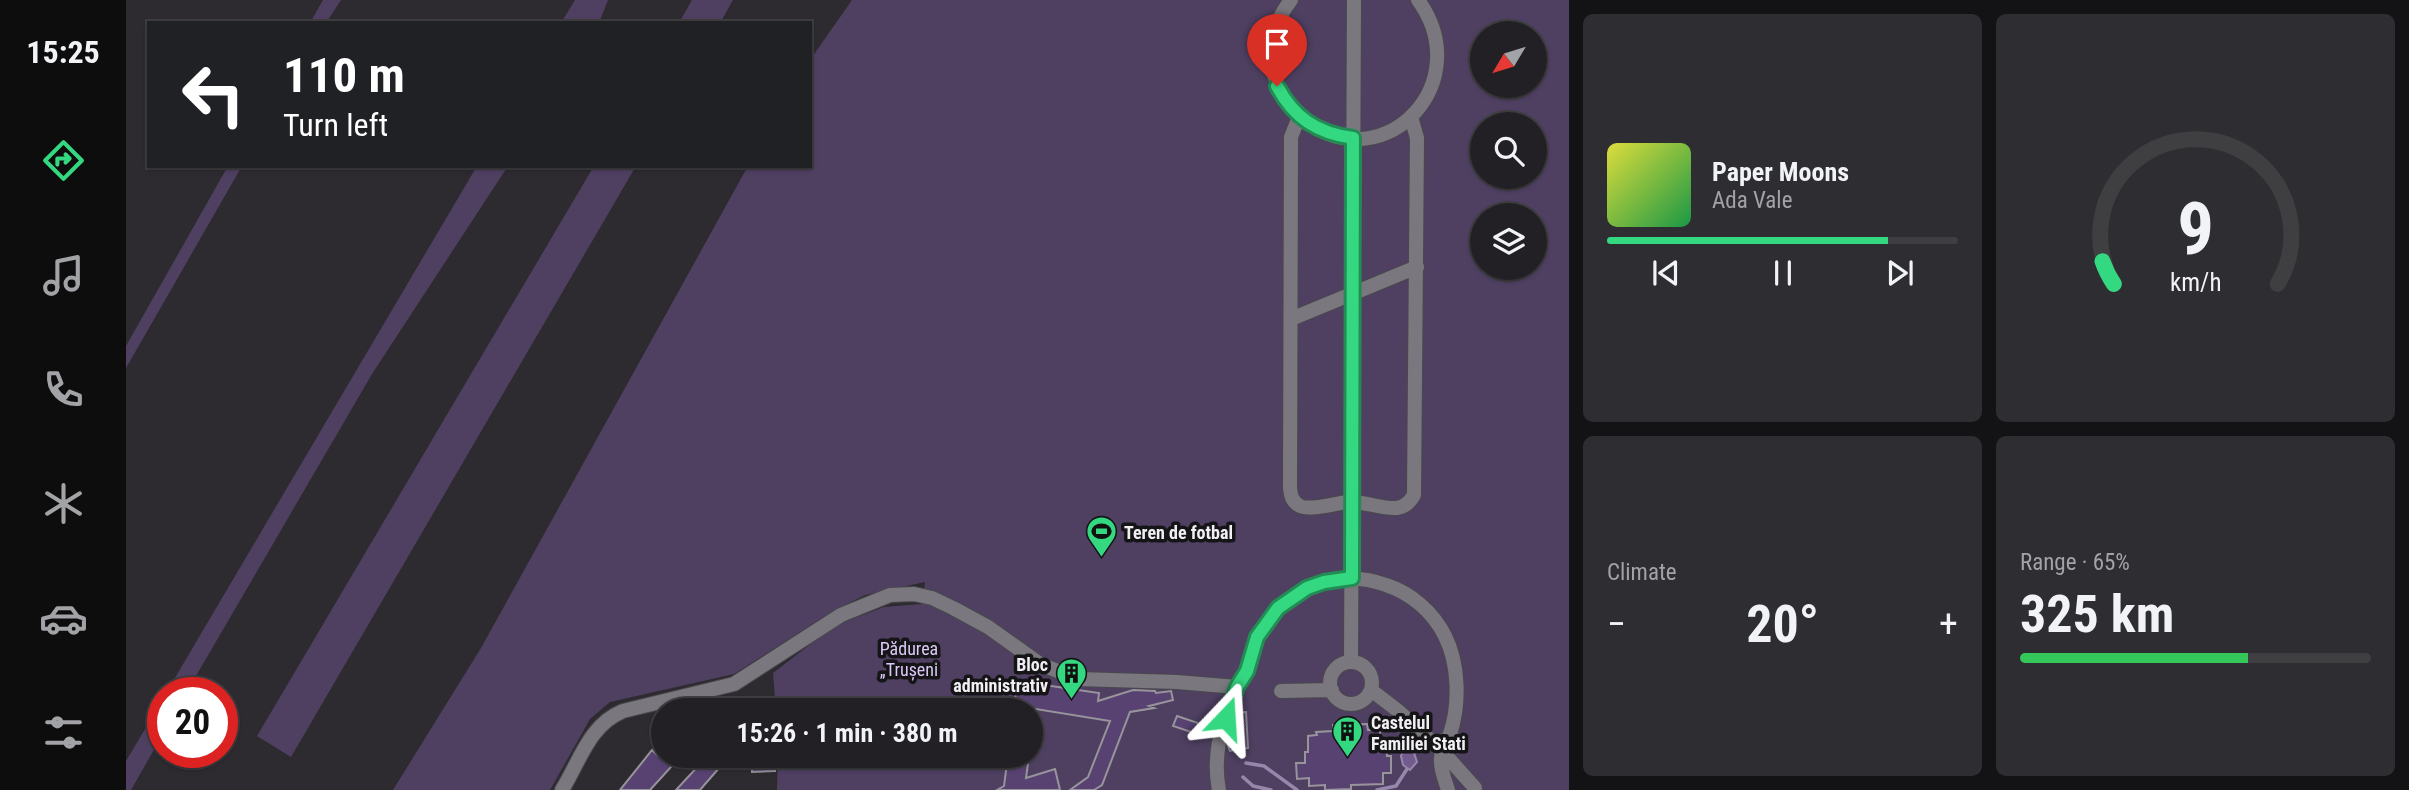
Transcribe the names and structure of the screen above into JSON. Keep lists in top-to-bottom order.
{
  "parks": ["Pădurea „Trușeni"],
  "places": {
    "sports": ["Teren de fotbal"],
    "building": ["Bloc administrativ", "Castelul Familiei Stati"]
  },
  "north": "bottom left",
  "page": {
    "tabs": "15:25",
    "turn": ["110 m", "Turn left"],
    "song": ["Paper Moons", "Ada Vale"],
    "tile": [
      "Climate",
      ["Range · 65%", "325 km"]
    ],
    "heat": ["−", "20°", "+"],
    "limit": "20",
    "trip": "15:26 · 1 min · 380 m",
    "gauge": ["9", "km/h"]
  }
}
